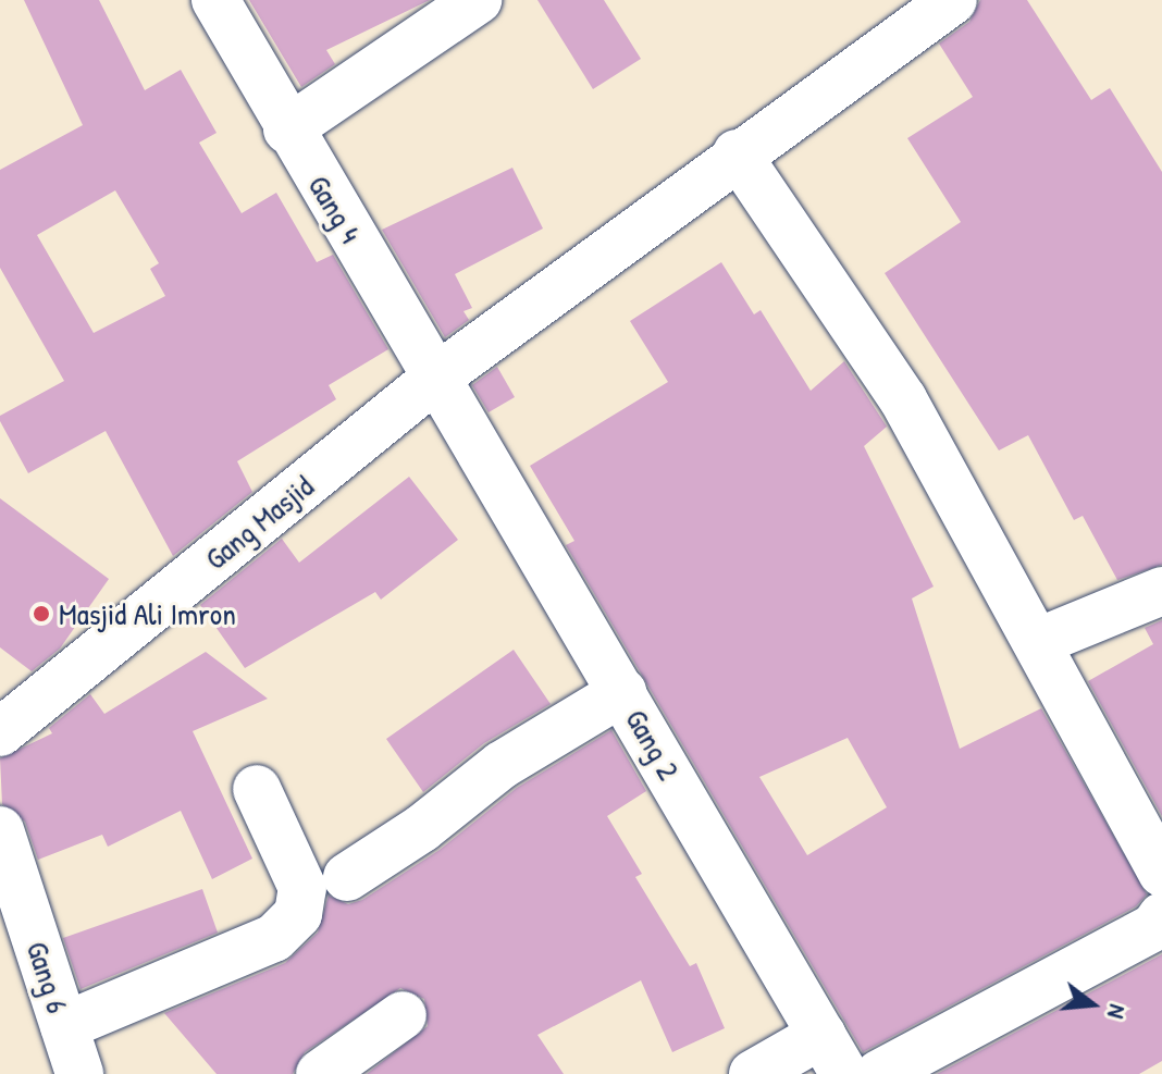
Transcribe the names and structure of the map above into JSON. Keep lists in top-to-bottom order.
{
  "streets": {
    "street": [
      "Gang 4",
      "Gang Masjid",
      "Gang 2",
      "Gang 6"
    ]
  },
  "crossings": [
    ["Gang 4", "Gang Masjid"],
    ["Gang 4", "Gang 2"],
    ["Gang Masjid", "Gang 2"]
  ],
  "places": ["Masjid Ali Imron"],
  "north": "right"
}
